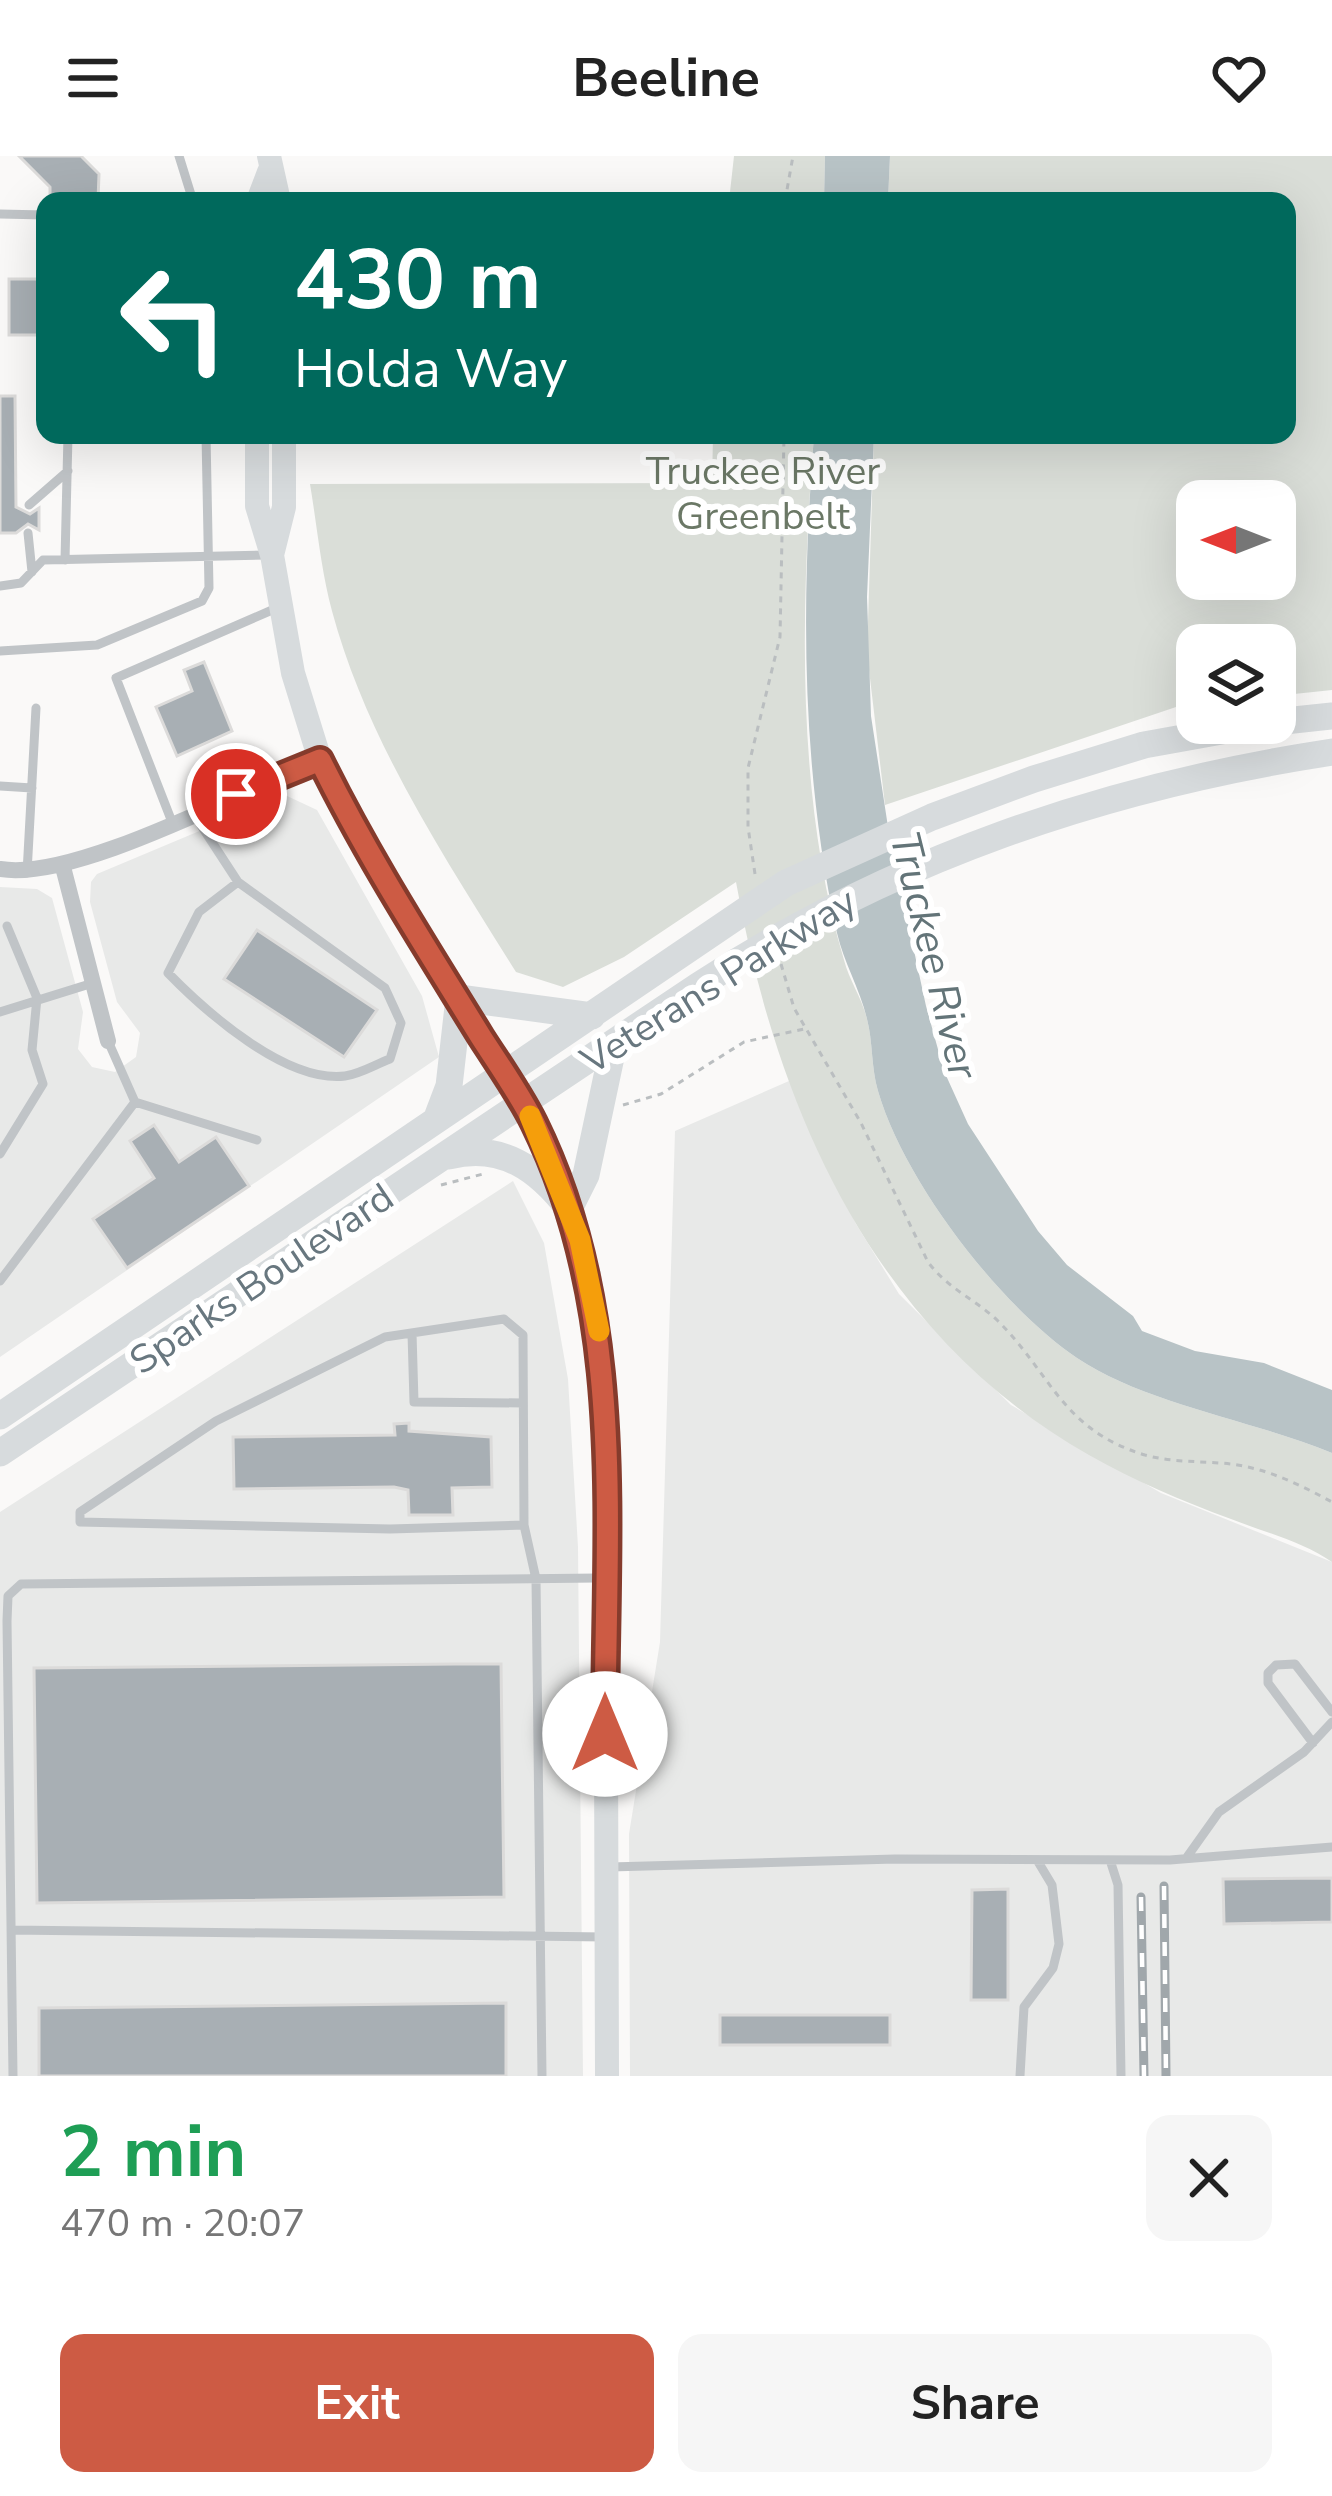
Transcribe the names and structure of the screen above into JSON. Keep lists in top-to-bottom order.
{
  "streets": {
    "main road": ["Veterans Parkway", "Sparks Boulevard"]
  },
  "crossings": [
    ["Veterans Parkway", "Sparks Boulevard"]
  ],
  "water": ["Truckee River"],
  "parks": ["Truckee River Greenbelt"],
  "north": "left",
  "page": {
    "header": "Beeline",
    "turn": ["430 m", "Holda Way"],
    "heading": ["2 min", "470 m · 20:07"],
    "buttons": ["Exit", "Share"]
  }
}
